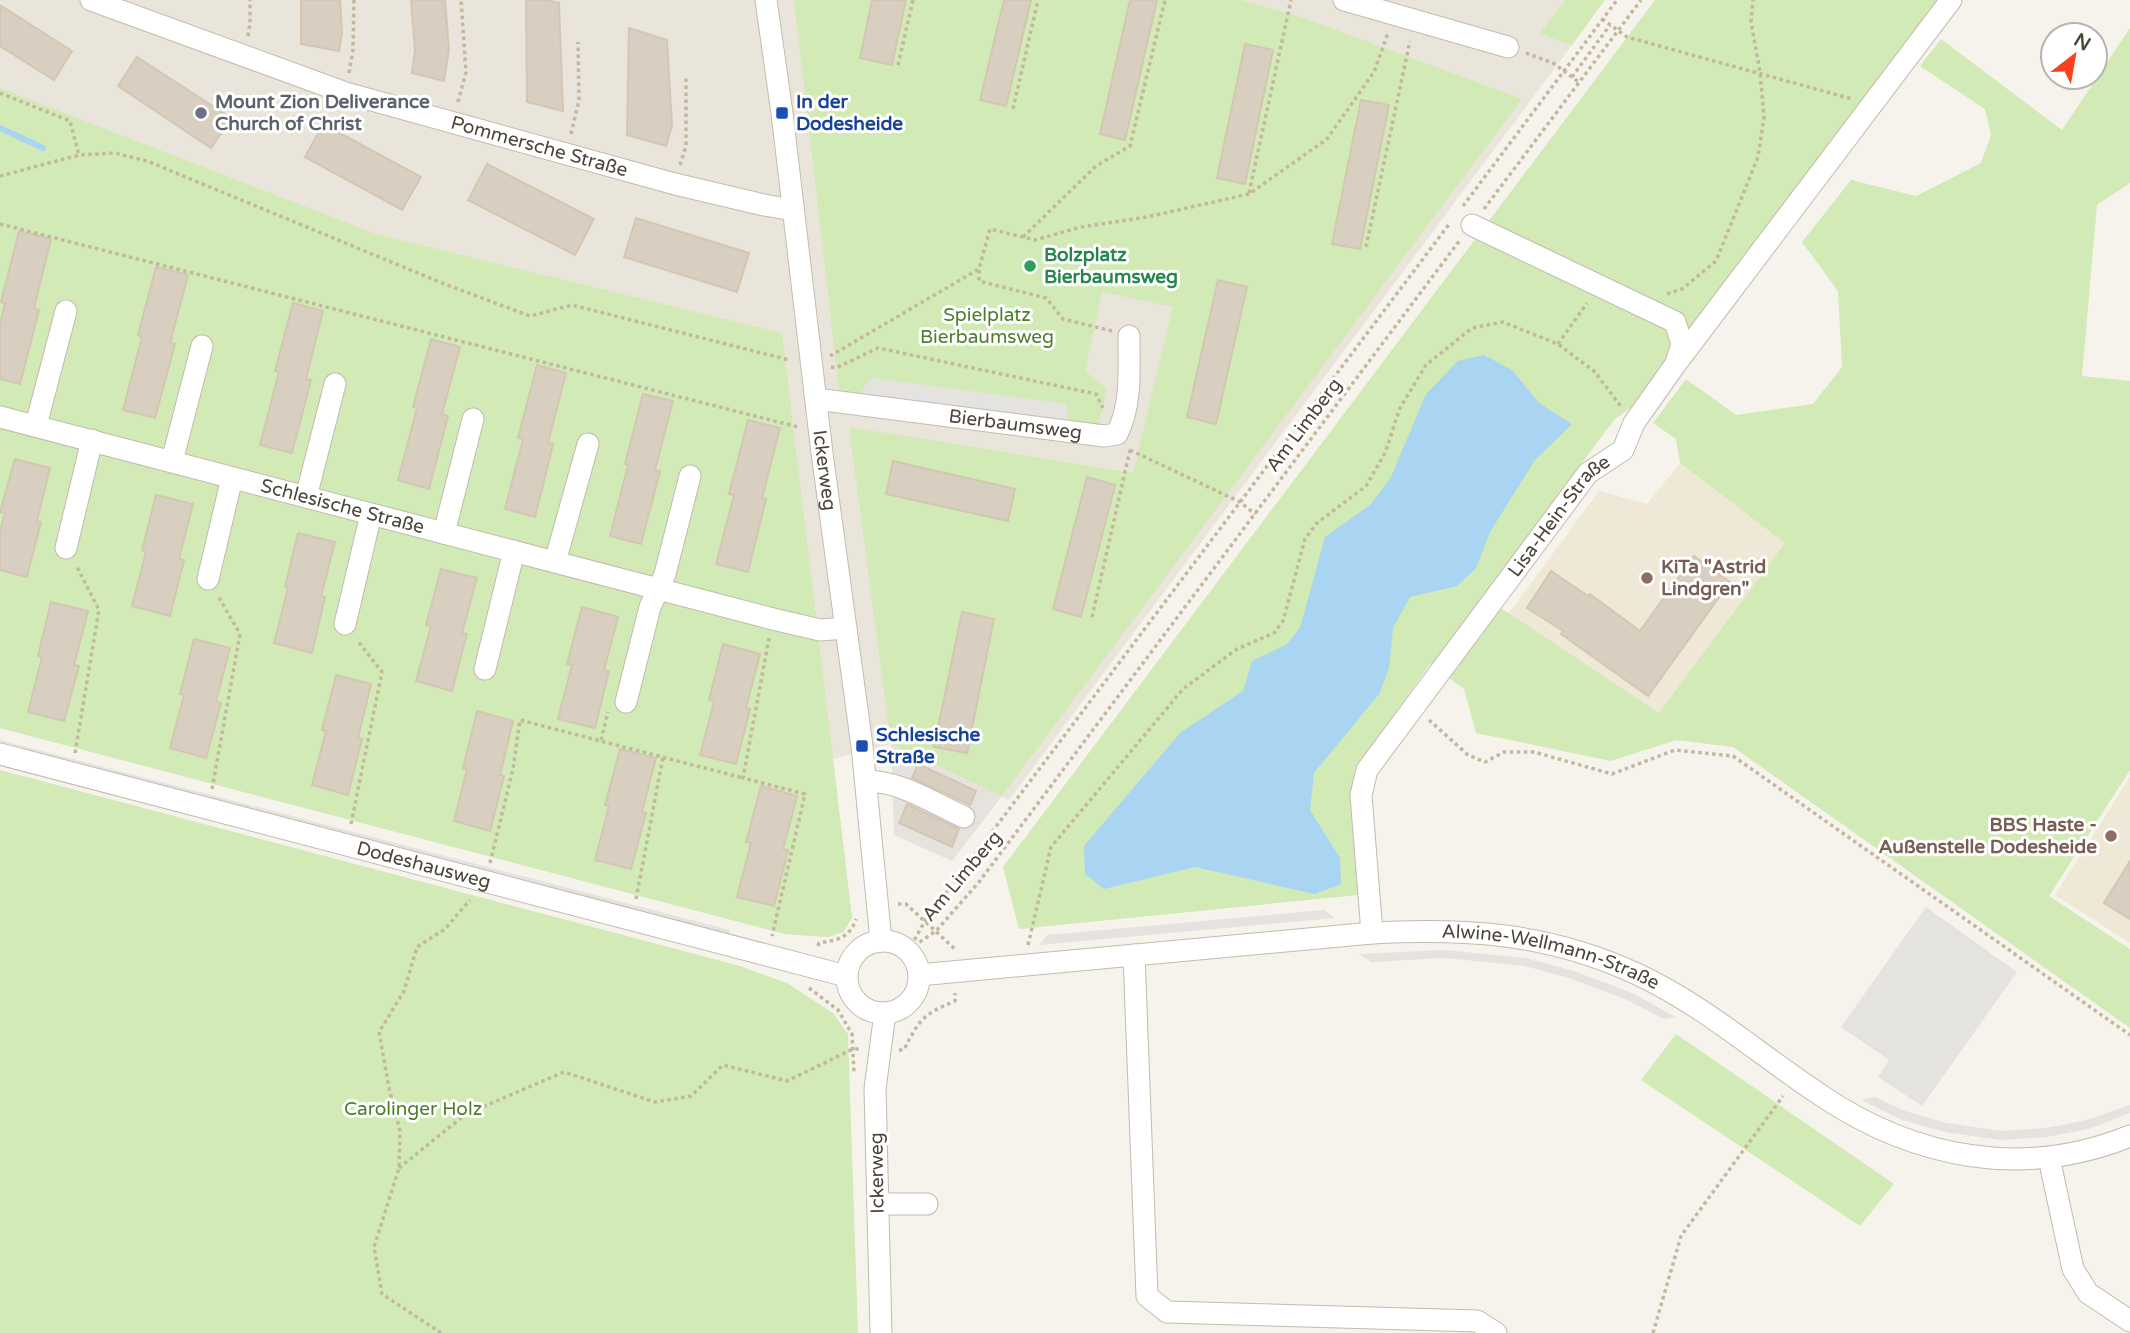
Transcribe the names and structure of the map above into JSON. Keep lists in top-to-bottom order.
{
  "streets": {
    "street": [
      "Pommersche Straße",
      "Bierbaumsweg",
      "Ickerweg",
      "Schlesische Straße",
      "Lisa-Hein-Straße",
      "Dodeshausweg",
      "Alwine-Wellmann-Straße"
    ],
    "path": ["Am Limberg"]
  },
  "crossings": [
    ["Pommersche Straße", "Ickerweg"],
    ["Bierbaumsweg", "Ickerweg"],
    ["Am Limberg", "Ickerweg"],
    ["Am Limberg", "Dodeshausweg"],
    ["Am Limberg", "Alwine-Wellmann-Straße"],
    ["Ickerweg", "Schlesische Straße"],
    ["Ickerweg", "Dodeshausweg"],
    ["Ickerweg", "Alwine-Wellmann-Straße"],
    ["Lisa-Hein-Straße", "Alwine-Wellmann-Straße"],
    ["Dodeshausweg", "Alwine-Wellmann-Straße"]
  ],
  "parks": ["Spielplatz Bierbaumsweg", "Carolinger Holz"],
  "places": {
    "other": [
      "Mount Zion Deliverance Church of Christ",
      "Bolzplatz Bierbaumsweg",
      "KiTa \"Astrid Lindgren\"",
      "BBS Haste - Außenstelle Dodesheide"
    ],
    "transit": ["In der Dodesheide", "Schlesische Straße"]
  },
  "north": "top right"
}
